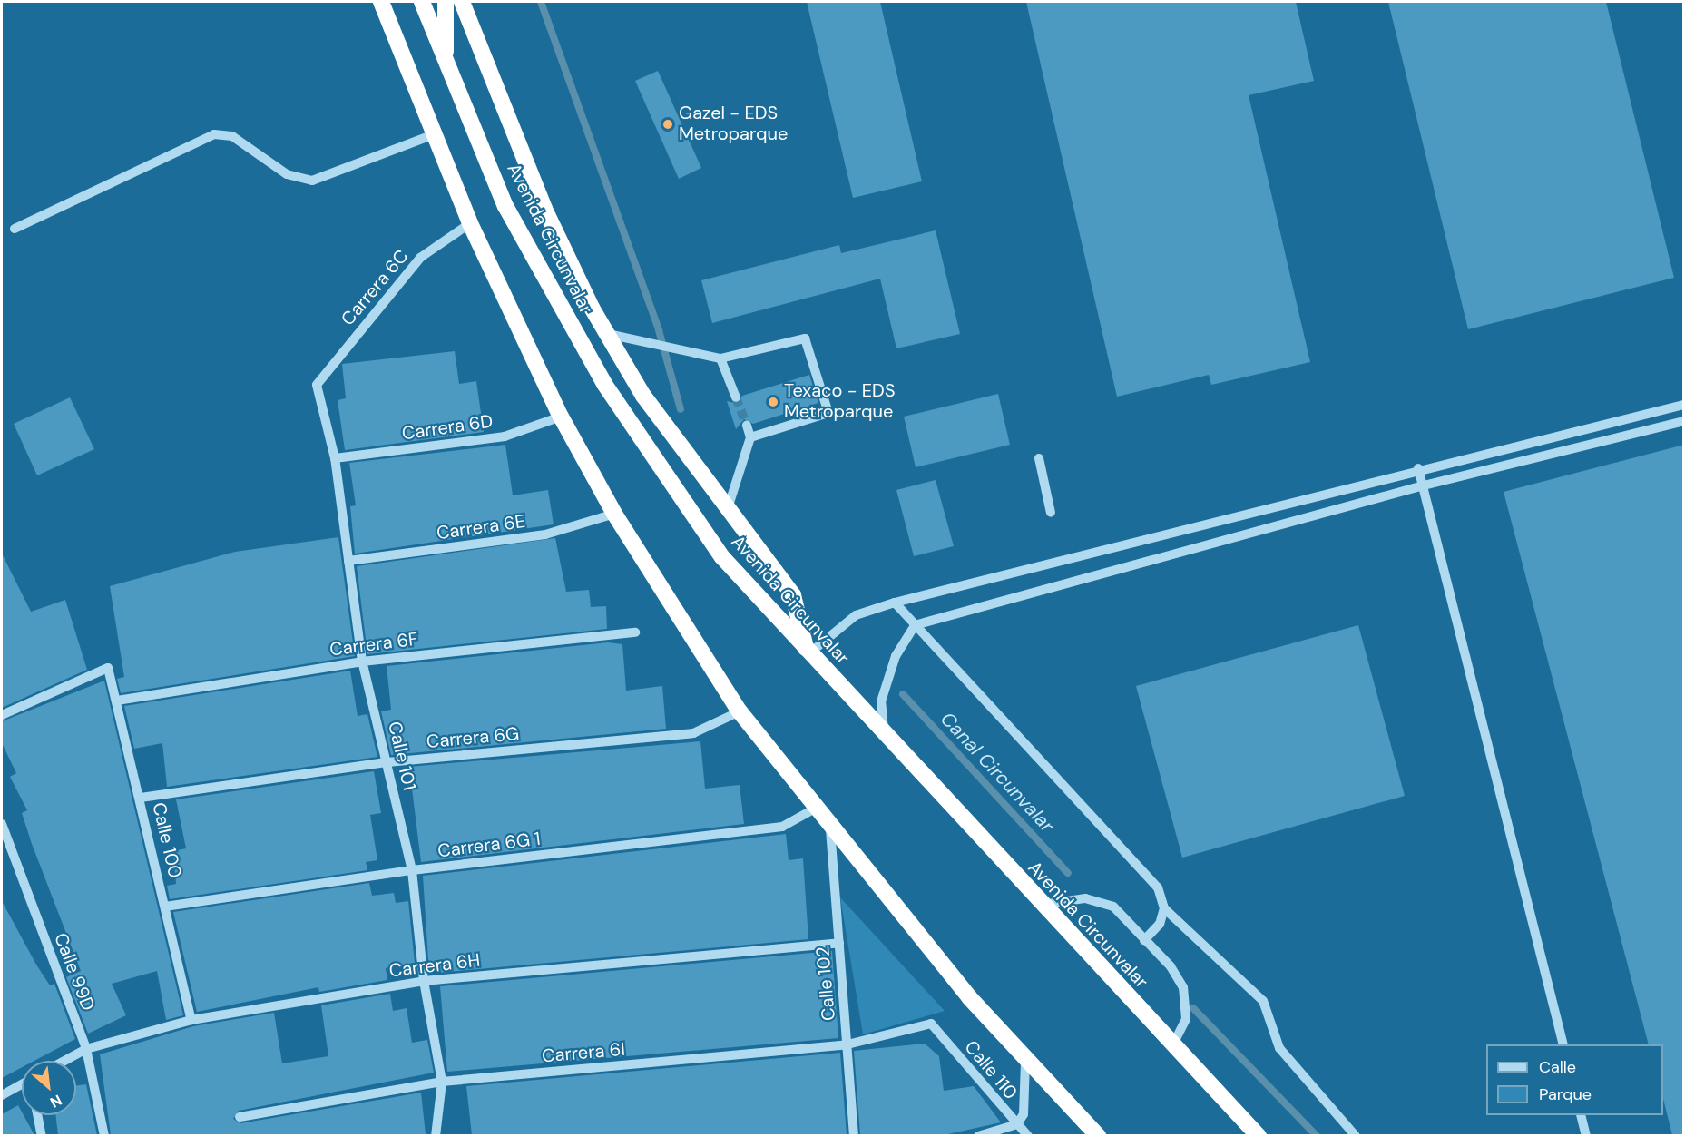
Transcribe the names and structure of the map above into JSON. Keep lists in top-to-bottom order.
{
  "streets": {
    "highway": ["Avenida Circunvalar"],
    "street": [
      "Carrera 6C",
      "Carrera 6D",
      "Carrera 6E",
      "Carrera 6F",
      "Carrera 6G",
      "Calle 101",
      "Calle 100",
      "Carrera 6G 1",
      "Carrera 6H",
      "Calle 99D",
      "Calle 102",
      "Carrera 6I",
      "Calle 110"
    ]
  },
  "crossings": [
    ["Carrera 6C", "Calle 101"],
    ["Carrera 6D", "Calle 101"],
    ["Carrera 6E", "Calle 101"],
    ["Carrera 6F", "Calle 101"],
    ["Carrera 6F", "Calle 100"],
    ["Carrera 6G", "Calle 101"],
    ["Carrera 6G", "Calle 100"],
    ["Calle 101", "Carrera 6G 1"],
    ["Calle 101", "Carrera 6H"],
    ["Calle 101", "Carrera 6I"],
    ["Calle 100", "Carrera 6G 1"],
    ["Calle 100", "Carrera 6H"],
    ["Carrera 6H", "Calle 99D"],
    ["Carrera 6H", "Calle 102"],
    ["Calle 102", "Carrera 6I"],
    ["Carrera 6I", "Calle 110"]
  ],
  "water": ["Canal Circunvalar"],
  "places": ["Gazel - EDS Metroparque", "Texaco - EDS Metroparque"],
  "legend": ["Calle", "Parque"],
  "north": "bottom right"
}
